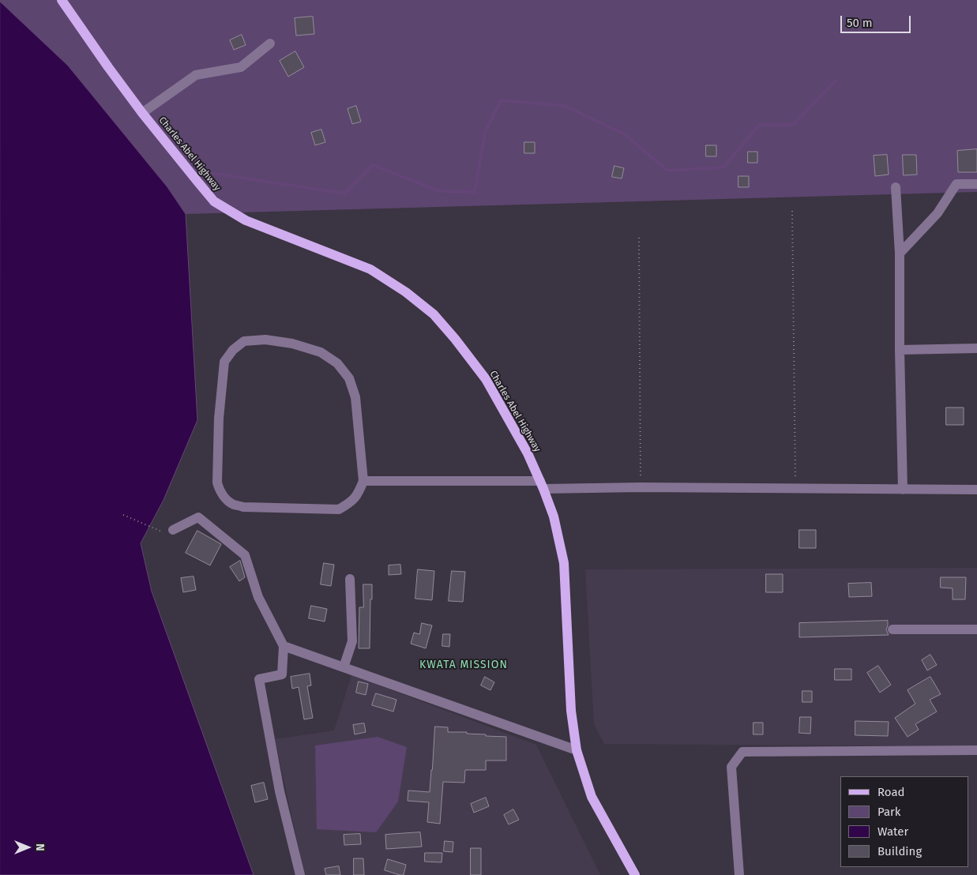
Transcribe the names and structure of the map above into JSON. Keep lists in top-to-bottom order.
{
  "streets": {
    "main road": ["Charles Abel Highway"]
  },
  "districts": ["KWATA MISSION"],
  "legend": [
    "Road",
    "Park",
    "Water",
    "Building"
  ],
  "scale_bar": "50 m",
  "north": "right"
}
